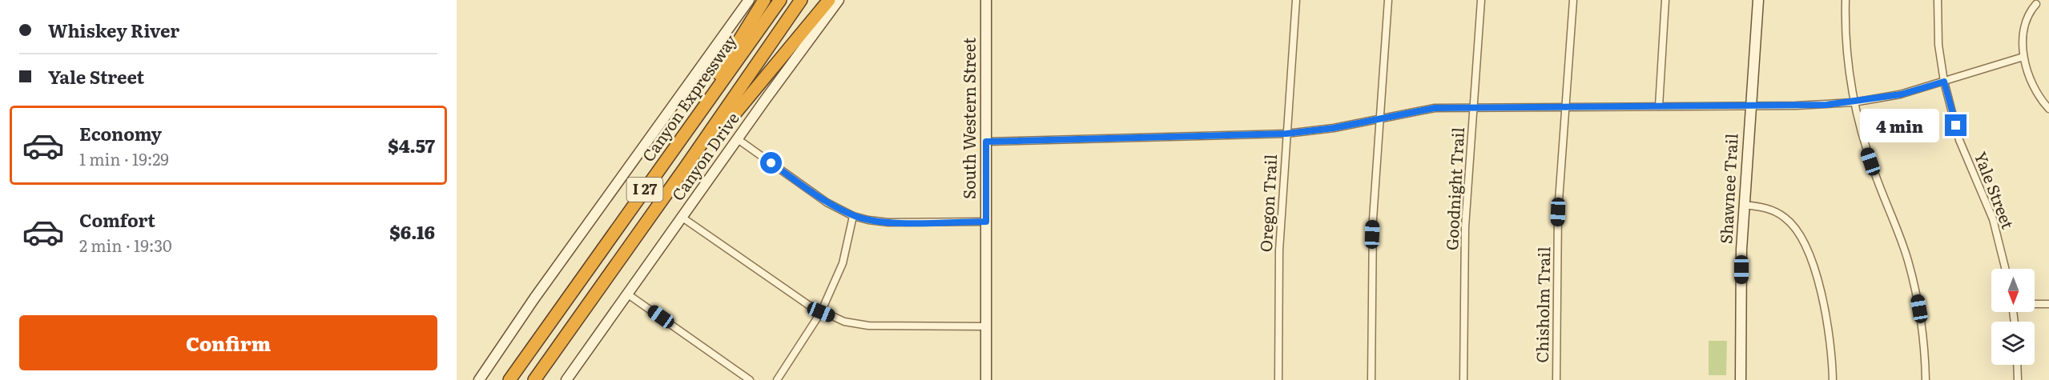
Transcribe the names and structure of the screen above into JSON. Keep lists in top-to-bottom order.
{
  "streets": {
    "highway": ["Canyon Expressway", "I 27"],
    "main road": ["South Western Street", "Canyon Drive", "Shawnee Trail"],
    "street": [
      "Goodnight Trail",
      "Yale Street",
      "Oregon Trail",
      "Chisholm Trail"
    ]
  },
  "north": "bottom",
  "page": {
    "banner": ["Whiskey River", "Yale Street"],
    "list": [
      {
        "name": "Economy",
        "note": "1 min · 19:29",
        "value": "$4.57"
      },
      {
        "name": "Comfort",
        "note": "2 min · 19:30",
        "value": "$6.16"
      }
    ],
    "bubble": "4 min",
    "buttons": "Confirm"
  }
}
